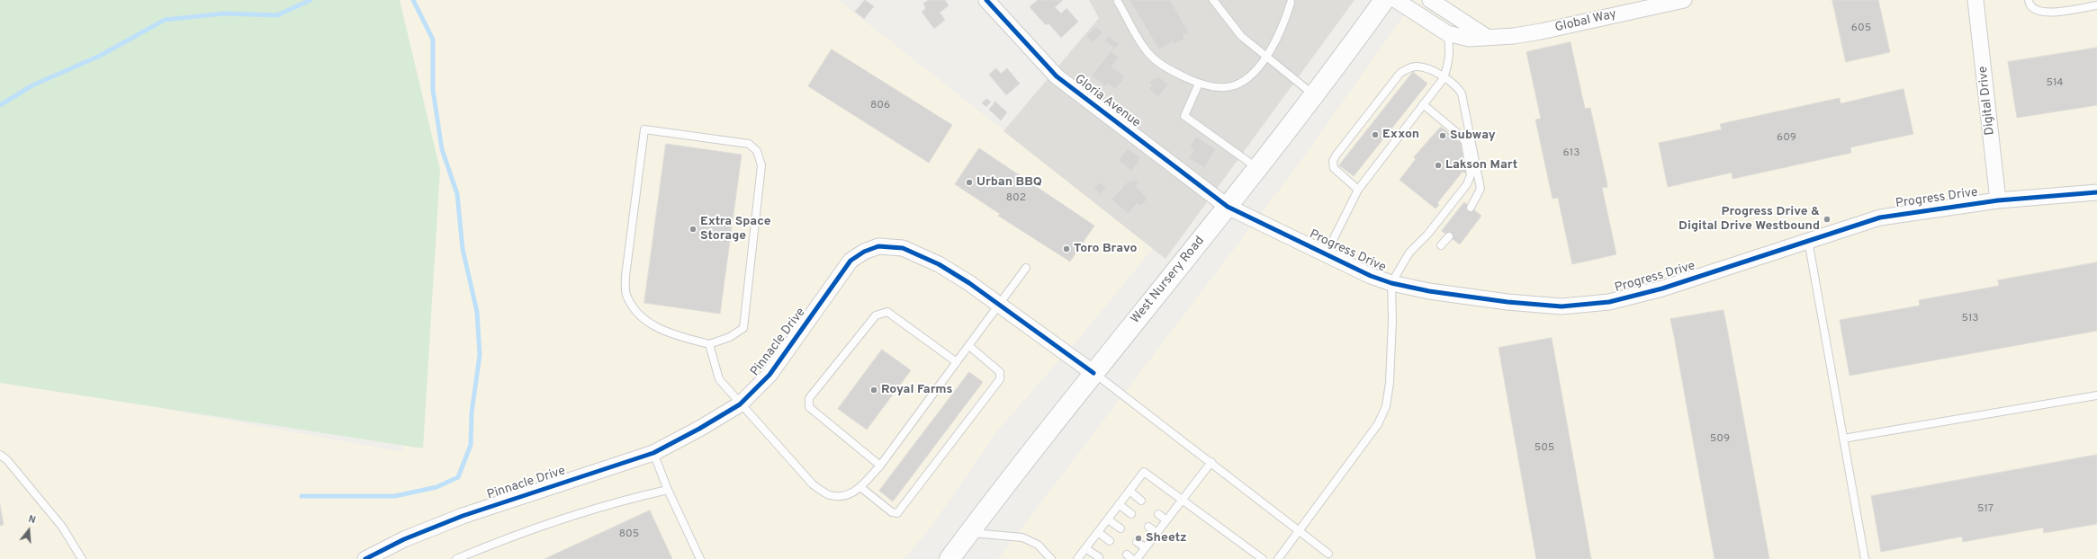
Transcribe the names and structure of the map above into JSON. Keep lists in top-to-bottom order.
{
  "streets": {
    "main road": ["West Nursery Road"],
    "street": [
      "Global Way",
      "Digital Drive",
      "Gloria Avenue",
      "Progress Drive",
      "Pinnacle Drive"
    ]
  },
  "crossings": [
    ["Digital Drive", "Progress Drive"],
    ["Gloria Avenue", "Progress Drive"],
    ["Gloria Avenue", "West Nursery Road"],
    ["Progress Drive", "West Nursery Road"],
    ["West Nursery Road", "Pinnacle Drive"]
  ],
  "places": [
    "Exxon",
    "Subway",
    "Lakson Mart",
    "Urban BBQ",
    "Progress Drive & Digital Drive Westbound",
    "Extra Space Storage",
    "Toro Bravo",
    "Royal Farms",
    "Sheetz"
  ],
  "house_numbers": [
    "605",
    "514",
    "806",
    "609",
    "613",
    "802",
    "513",
    "509",
    "505",
    "517",
    "805"
  ],
  "north": "top"
}
